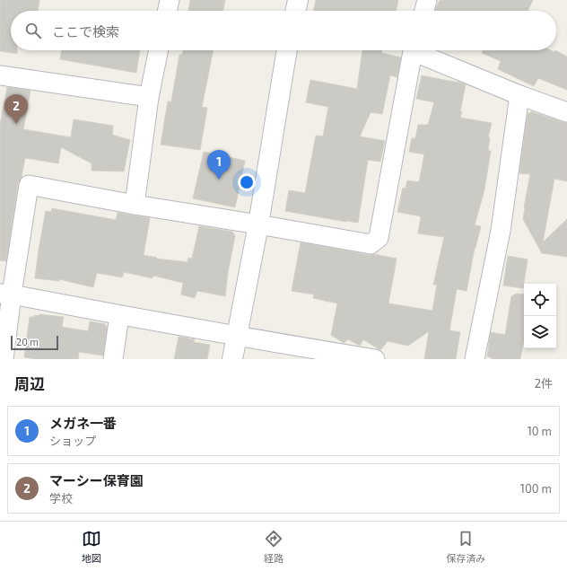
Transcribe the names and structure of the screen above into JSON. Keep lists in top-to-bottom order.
{
  "scale_bar": "20 m",
  "page": {
    "search": "ここで検索",
    "pins": ["2", "1"],
    "scale": "20 m",
    "heading": ["周辺", "2件"],
    "list": [
      {
        "mark": "1",
        "name": "メガネ一番",
        "note": "ショップ",
        "value": "10 m"
      },
      {
        "mark": "2",
        "name": "マーシー保育園",
        "note": "学校",
        "value": "100 m"
      }
    ],
    "nav": ["地図", "経路", "保存済み"]
  }
}
